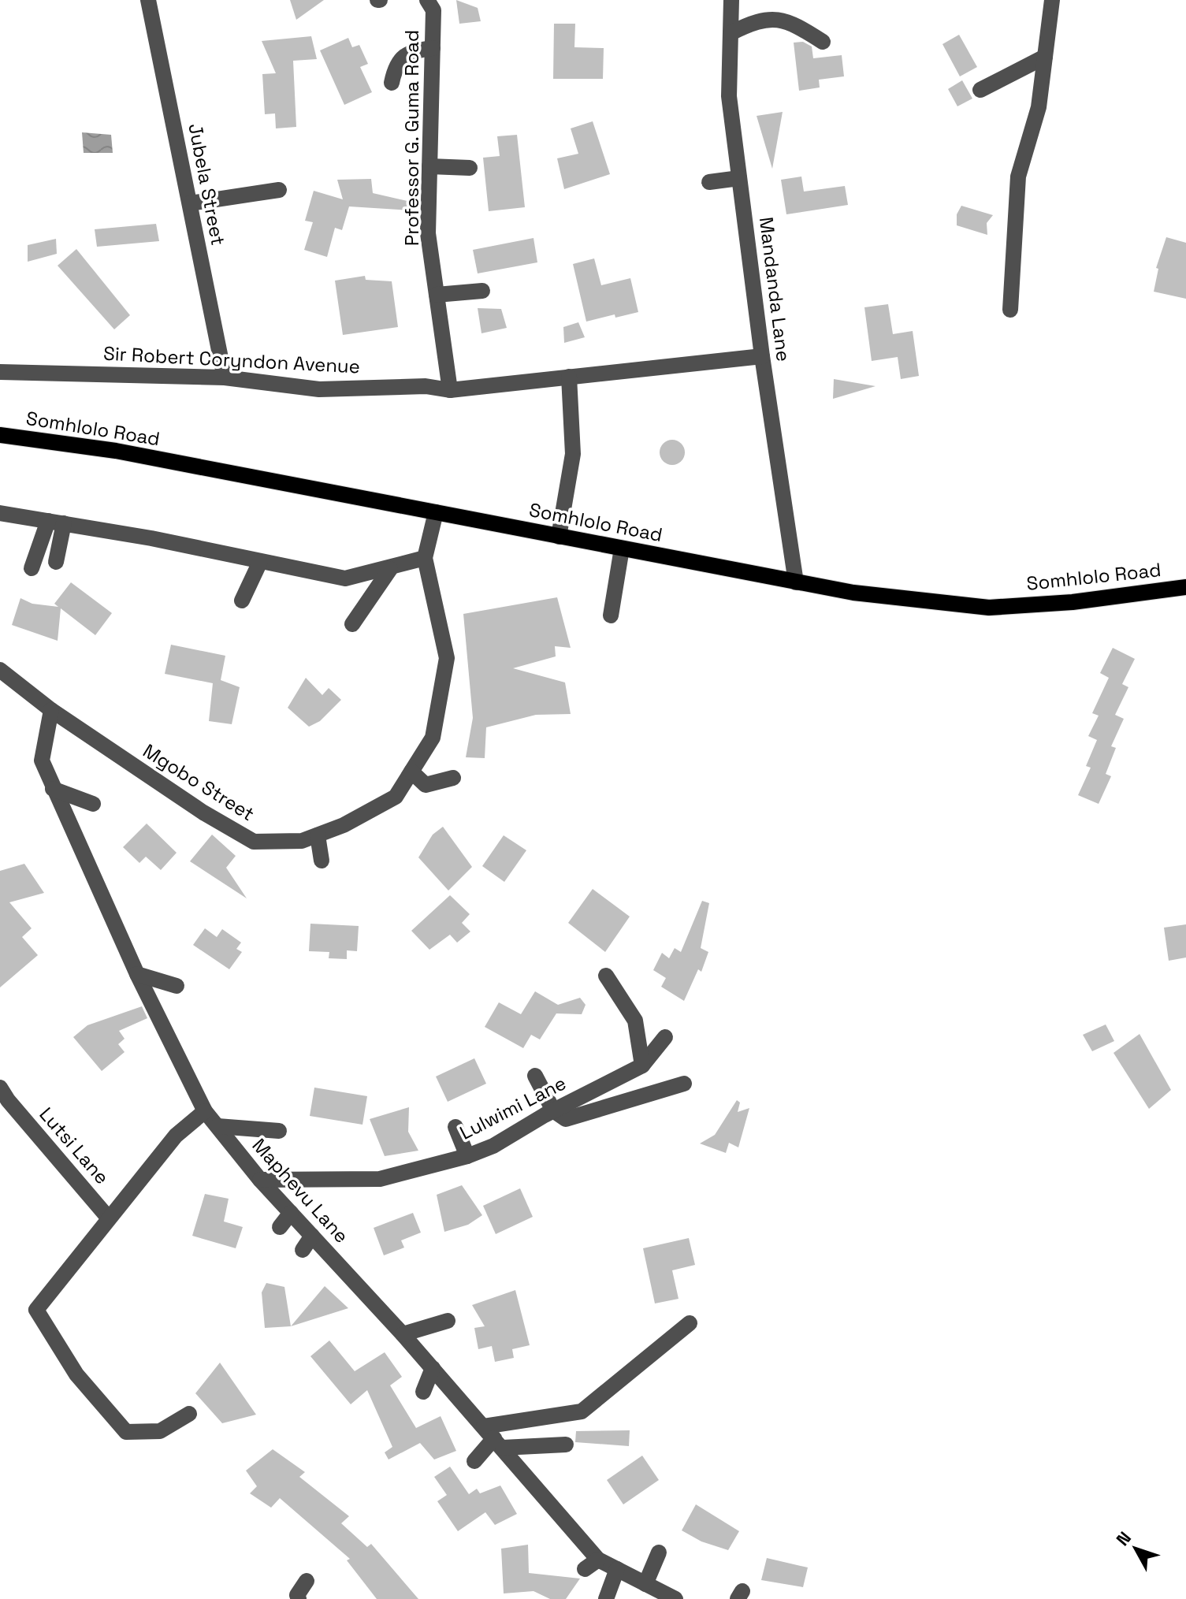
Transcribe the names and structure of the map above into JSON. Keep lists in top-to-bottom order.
{
  "streets": {
    "main road": ["Somhlolo Road"],
    "street": [
      "Professor G. Guma Road",
      "Jubela Street",
      "Mandanda Lane",
      "Sir Robert Coryndon Avenue",
      "Mgobo Street",
      "Lulwimi Lane",
      "Lutsi Lane",
      "Maphevu Lane"
    ]
  },
  "crossings": [
    ["Professor G. Guma Road", "Sir Robert Coryndon Avenue"],
    ["Jubela Street", "Sir Robert Coryndon Avenue"],
    ["Mandanda Lane", "Sir Robert Coryndon Avenue"],
    ["Mandanda Lane", "Somhlolo Road"],
    ["Somhlolo Road", "Mgobo Street"],
    ["Mgobo Street", "Maphevu Lane"],
    ["Lulwimi Lane", "Maphevu Lane"]
  ],
  "north": "top left"
}
